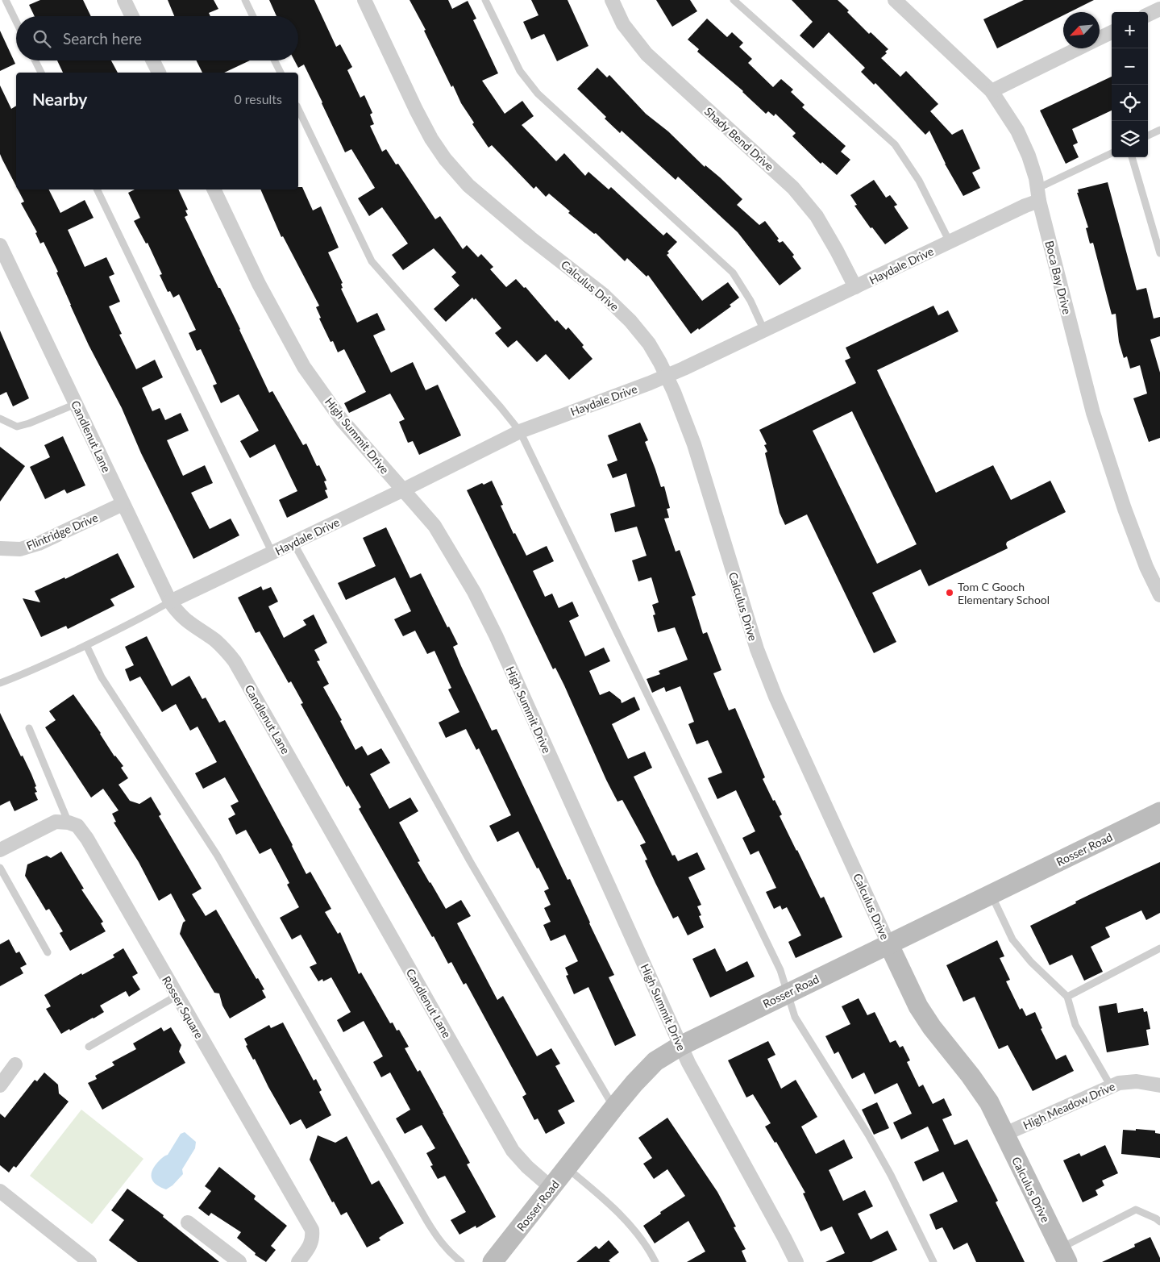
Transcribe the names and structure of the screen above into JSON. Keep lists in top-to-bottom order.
{
  "streets": {
    "street": [
      "Shady Bend Drive",
      "Haydale Drive",
      "Boca Bay Drive",
      "Calculus Drive",
      "High Summit Drive",
      "Candlenut Lane",
      "Flintridge Drive",
      "Rosser Road",
      "Rosser Square",
      "High Meadow Drive"
    ]
  },
  "crossings": [
    ["Shady Bend Drive", "Haydale Drive"],
    ["Haydale Drive", "Boca Bay Drive"],
    ["Haydale Drive", "Calculus Drive"],
    ["Haydale Drive", "High Summit Drive"],
    ["Haydale Drive", "Candlenut Lane"],
    ["Calculus Drive", "Rosser Road"],
    ["Calculus Drive", "High Meadow Drive"],
    ["High Summit Drive", "Rosser Road"],
    ["Candlenut Lane", "Flintridge Drive"],
    ["Candlenut Lane", "Rosser Road"]
  ],
  "places": ["Tom C Gooch Elementary School"],
  "north": "bottom left",
  "page": {
    "map_buttons": ["+", "−"],
    "search": "Search here",
    "heading": ["Nearby", "0 results"]
  }
}
